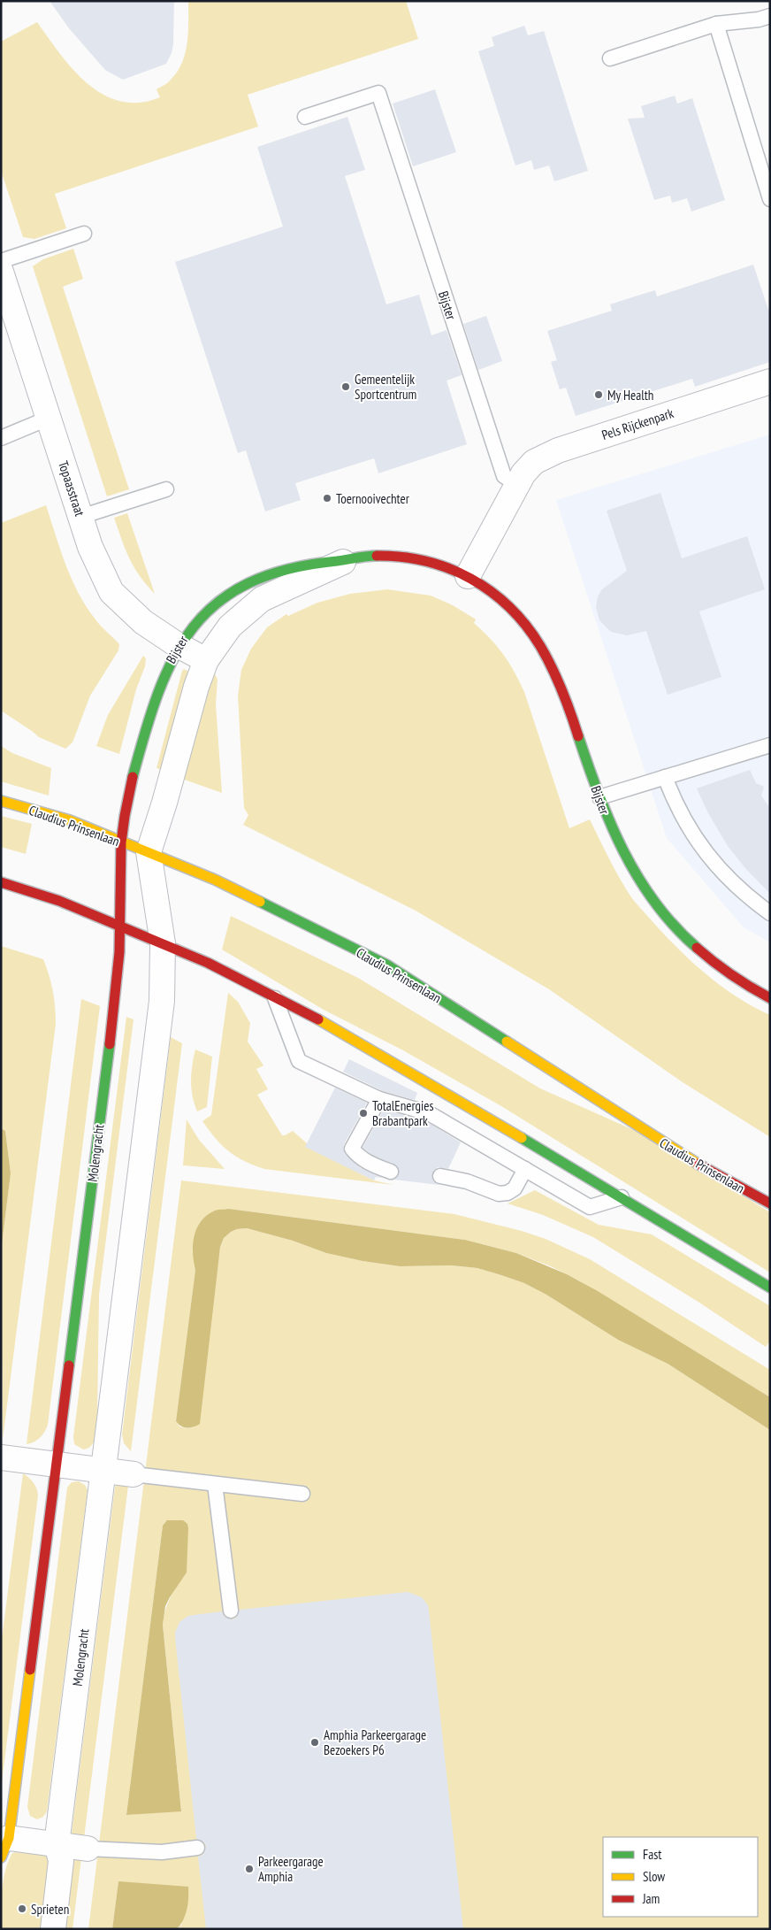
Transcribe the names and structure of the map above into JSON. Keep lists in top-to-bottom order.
{
  "streets": {
    "street": [
      "Bijster",
      "Pels Rijckenpark",
      "Topaasstraat",
      "Claudius Prinsenlaan",
      "Molengracht"
    ]
  },
  "crossings": [
    ["Bijster", "Pels Rijckenpark"],
    ["Bijster", "Topaasstraat"],
    ["Bijster", "Claudius Prinsenlaan"],
    ["Bijster", "Molengracht"],
    ["Claudius Prinsenlaan", "Molengracht"]
  ],
  "places": [
    "Gemeentelijk Sportcentrum",
    "My Health",
    "Toernooivechter",
    "TotalEnergies Brabantpark",
    "Amphia Parkeergarage Bezoekers P6",
    "Parkeergarage Amphia",
    "Sprieten"
  ],
  "legend": ["Fast", "Slow", "Jam"]
}
